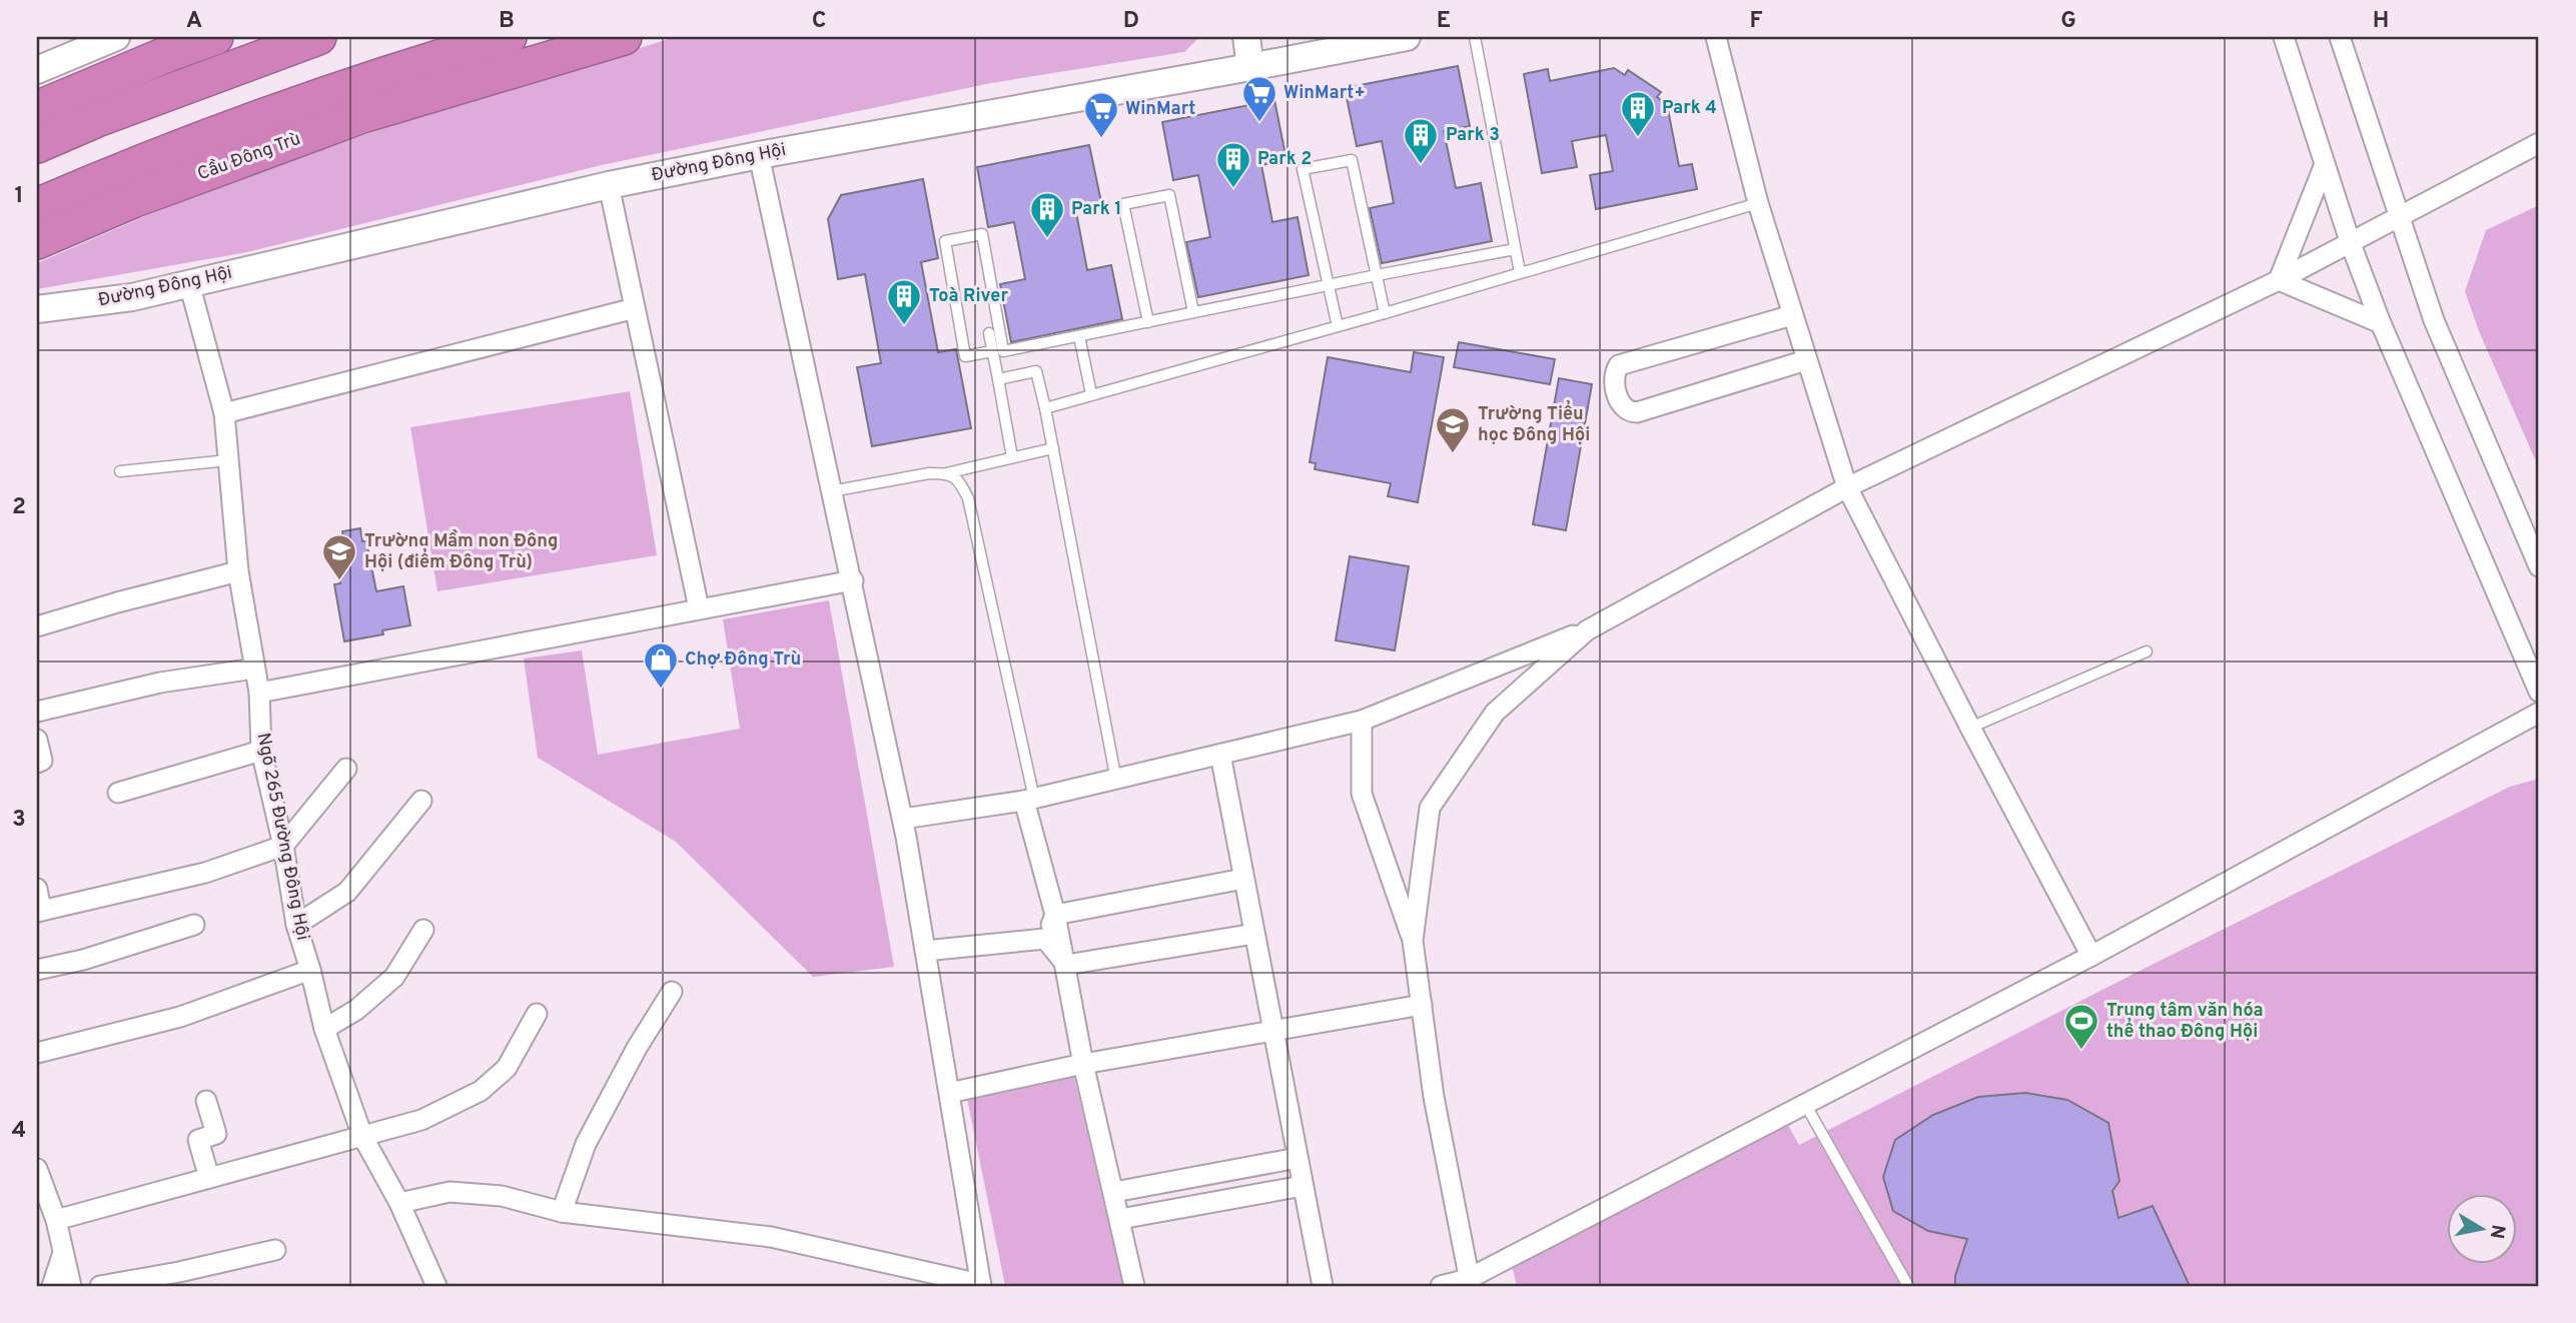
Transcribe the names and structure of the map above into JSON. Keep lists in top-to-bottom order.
{
  "streets": {
    "highway": ["Cầu Đông Trù"],
    "street": ["Đường Đông Hội", "Ngõ 265 Đường Đông Hội"]
  },
  "crossings": [
    ["Đường Đông Hội", "Ngõ 265 Đường Đông Hội"]
  ],
  "places": {
    "supermarket": ["WinMart+", "WinMart"],
    "building": [
      "Park 4",
      "Park 3",
      "Park 2",
      "Park 1",
      "Toà River"
    ],
    "school or university": ["Trường Tiểu học Đông Hội", "Trường Mầm non Đông Hội (điểm Đông Trù)"],
    "shop": ["Chợ Đông Trù"],
    "sports": ["Trung tâm văn hóa thể thao Đông Hội"]
  },
  "north": "right",
  "grid": {
    "columns": [
      "A",
      "B",
      "C",
      "D",
      "E",
      "F",
      "G",
      "H"
    ],
    "rows": [
      "1",
      "2",
      "3",
      "4"
    ]
  }
}
